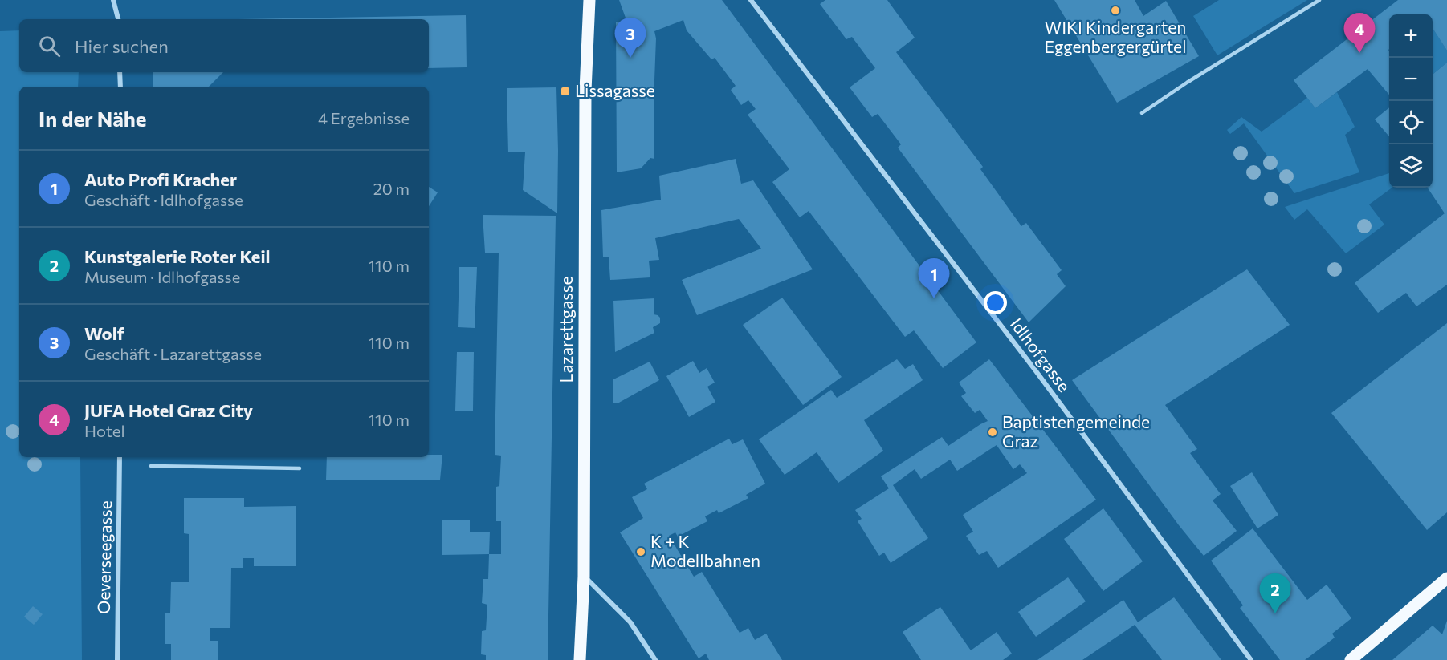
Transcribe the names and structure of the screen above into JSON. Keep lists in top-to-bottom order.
{
  "streets": {
    "main road": ["Lazarettgasse"],
    "street": ["Idlhofgasse", "Oeverseegasse"]
  },
  "places": {
    "other": ["WIKI Kindergarten Eggenbergergürtel", "Baptistengemeinde Graz", "K + K Modellbahnen"],
    "transit": ["Lissagasse"]
  },
  "page": {
    "pins": [
      "4",
      "3",
      "1",
      "2"
    ],
    "map_buttons": ["+", "−"],
    "search": "Hier suchen",
    "heading": ["In der Nähe", "4 Ergebnisse"],
    "list": [
      {
        "mark": "1",
        "name": "Auto Profi Kracher",
        "note": "Geschäft · Idlhofgasse",
        "value": "20 m"
      },
      {
        "mark": "2",
        "name": "Kunstgalerie Roter Keil",
        "note": "Museum · Idlhofgasse",
        "value": "110 m"
      },
      {
        "mark": "3",
        "name": "Wolf",
        "note": "Geschäft · Lazarettgasse",
        "value": "110 m"
      },
      {
        "mark": "4",
        "name": "JUFA Hotel Graz City",
        "note": "Hotel",
        "value": "110 m"
      }
    ]
  }
}
